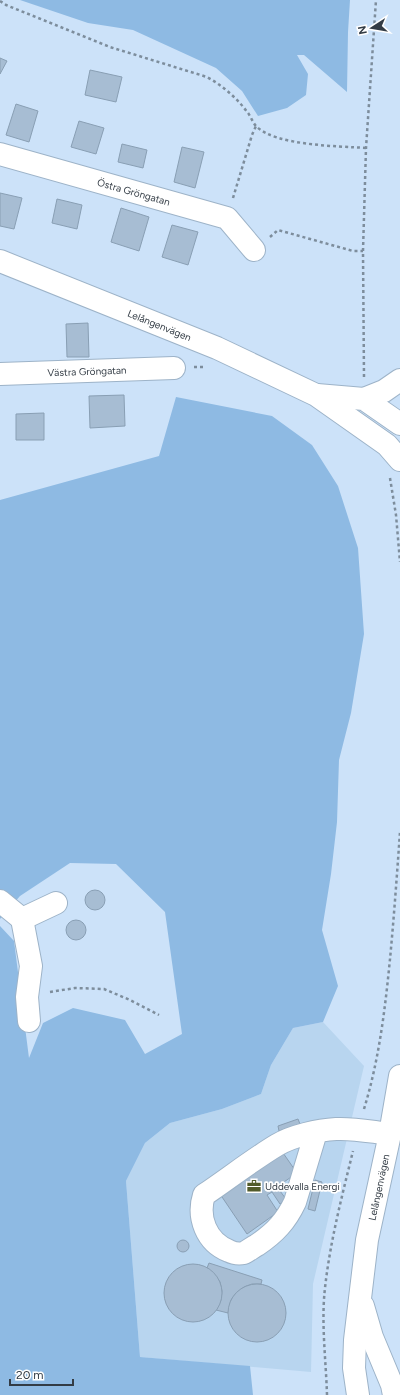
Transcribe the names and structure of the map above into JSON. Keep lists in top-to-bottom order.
{
  "streets": {
    "main road": ["Östra Gröngatan", "Lelångenvägen", "Västra Gröngatan"]
  },
  "places": {
    "office": ["Uddevalla Energi"]
  },
  "scale_bar": "20 m",
  "north": "left"
}
